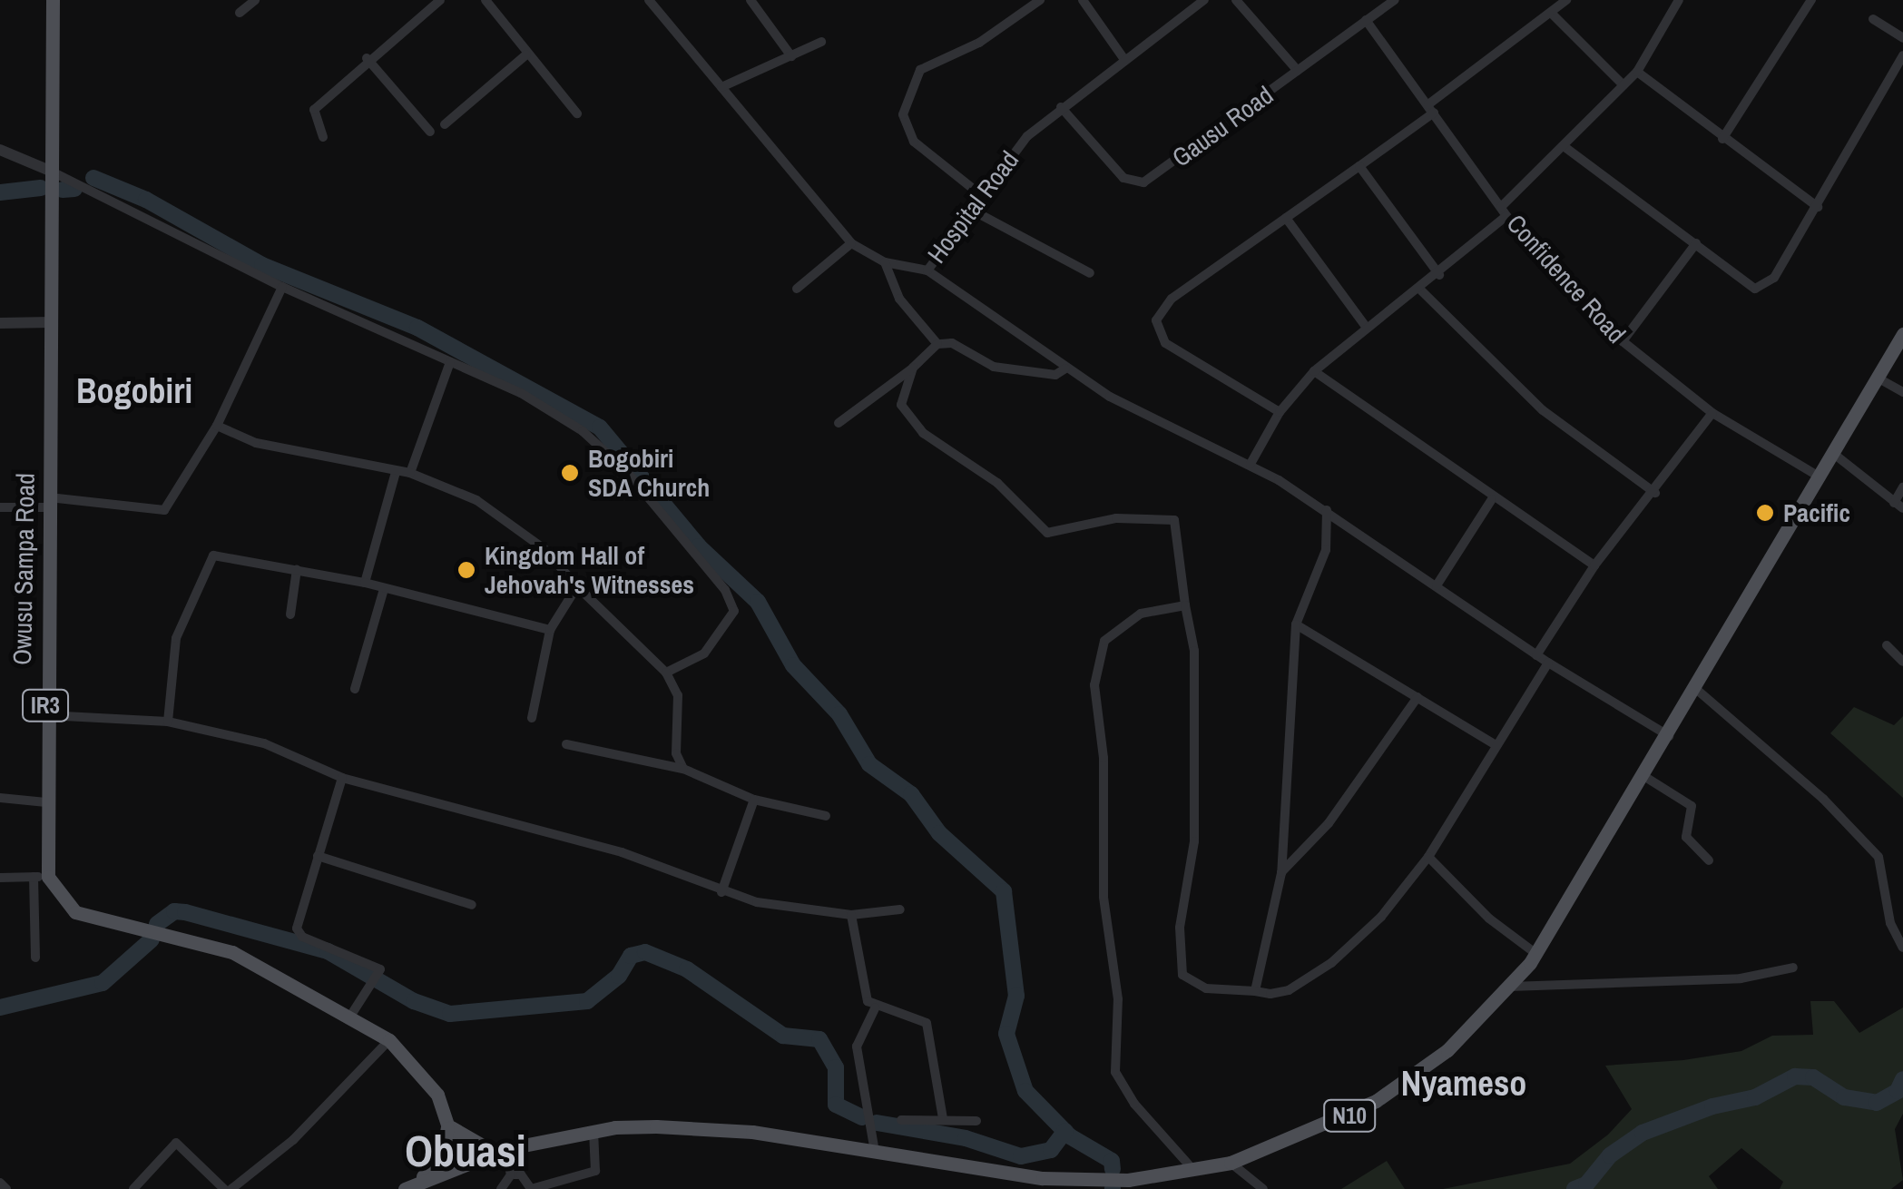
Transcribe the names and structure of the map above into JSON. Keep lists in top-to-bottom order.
{
  "streets": {
    "main road": ["Owusu Sampa Road", "IR3", "N10"],
    "street": ["Gausu Road", "Hospital Road", "Confidence Road"]
  },
  "crossings": [
    ["Gausu Road", "Hospital Road"],
    ["Gausu Road", "Confidence Road"],
    ["Confidence Road", "N10"]
  ],
  "districts": ["Bogobiri", "Nyameso", "Obuasi"],
  "places": ["Bogobiri SDA Church", "Pacific", "Kingdom Hall of Jehovah's Witnesses"]
}
